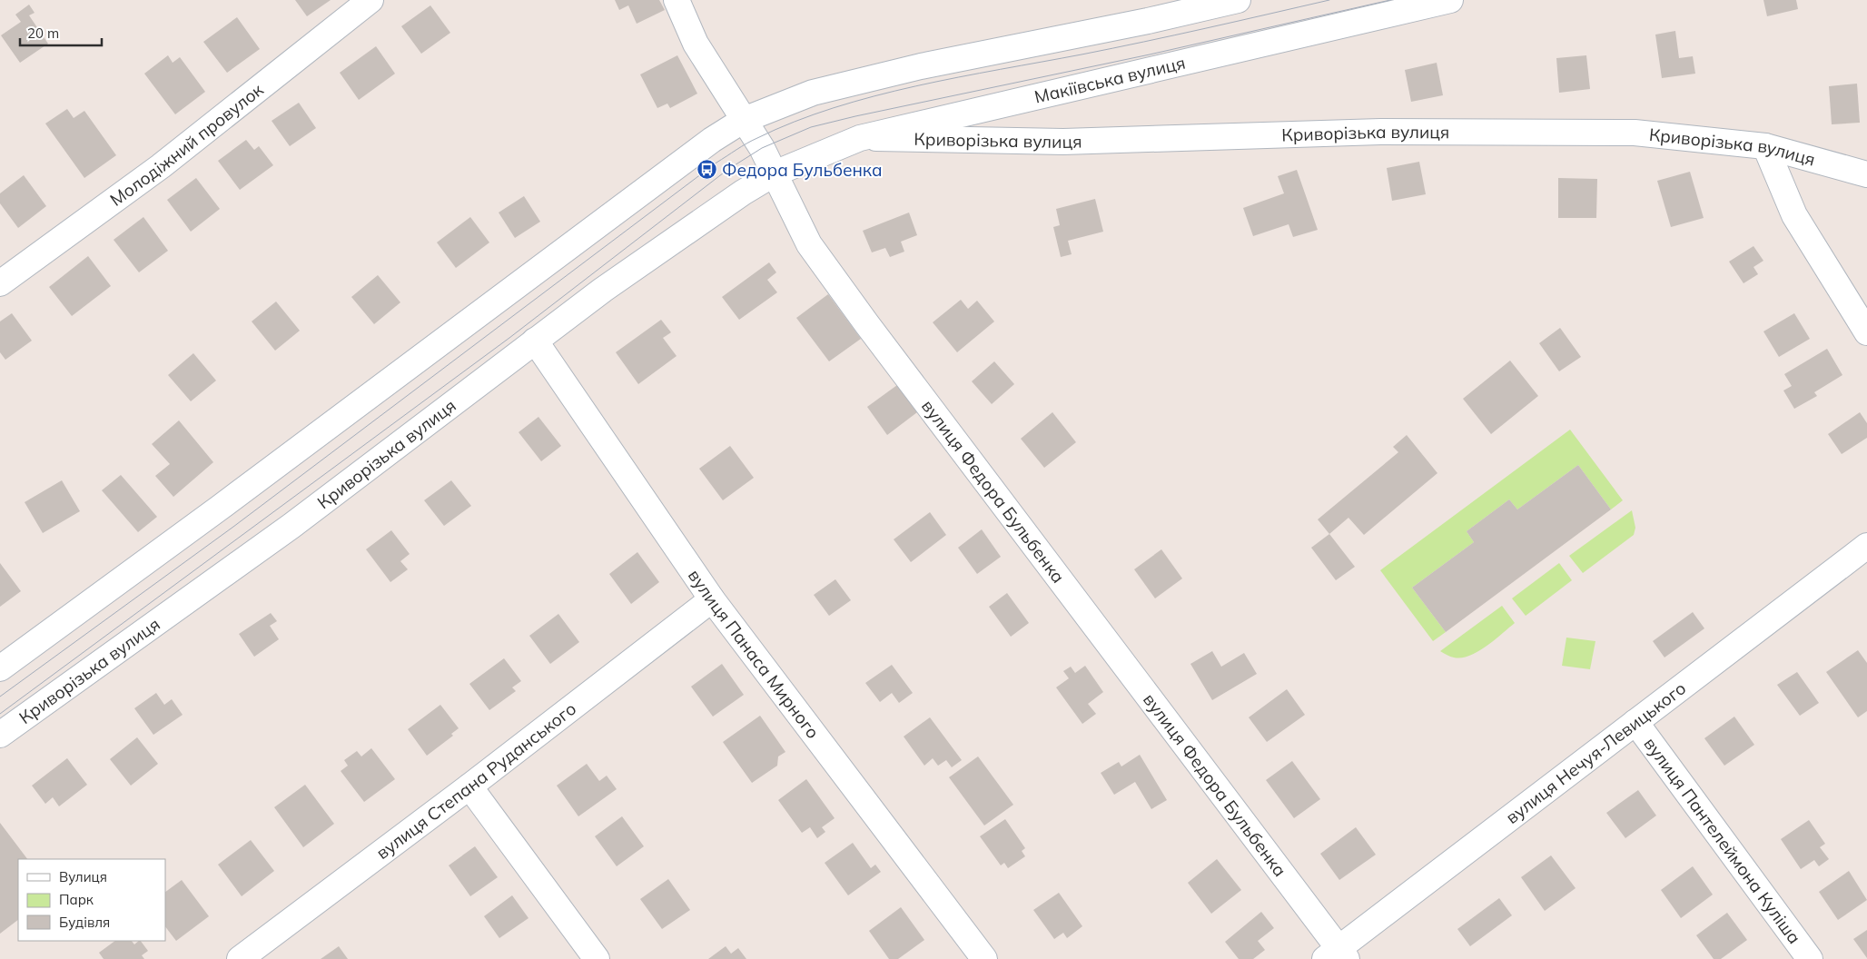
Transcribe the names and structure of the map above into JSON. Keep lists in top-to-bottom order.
{
  "streets": {
    "street": [
      "Макіївська вулиця",
      "Криворізька вулиця",
      "Молодіжний провулок",
      "вулиця Федора Бульбенка",
      "вулиця Панаса Мирного",
      "вулиця Нечуя-Левицького",
      "вулиця Степана Руданського",
      "вулиця Пантелеймона Куліша"
    ]
  },
  "crossings": [
    ["Макіївська вулиця", "Криворізька вулиця"],
    ["Макіївська вулиця", "вулиця Федора Бульбенка"],
    ["Криворізька вулиця", "вулиця Федора Бульбенка"],
    ["Криворізька вулиця", "вулиця Панаса Мирного"],
    ["вулиця Федора Бульбенка", "вулиця Нечуя-Левицького"],
    ["вулиця Панаса Мирного", "вулиця Степана Руданського"],
    ["вулиця Нечуя-Левицького", "вулиця Пантелеймона Куліша"]
  ],
  "places": {
    "bus stop": ["Федора Бульбенка"]
  },
  "legend": ["Вулиця", "Парк", "Будівля"],
  "scale_bar": "20 m"
}
